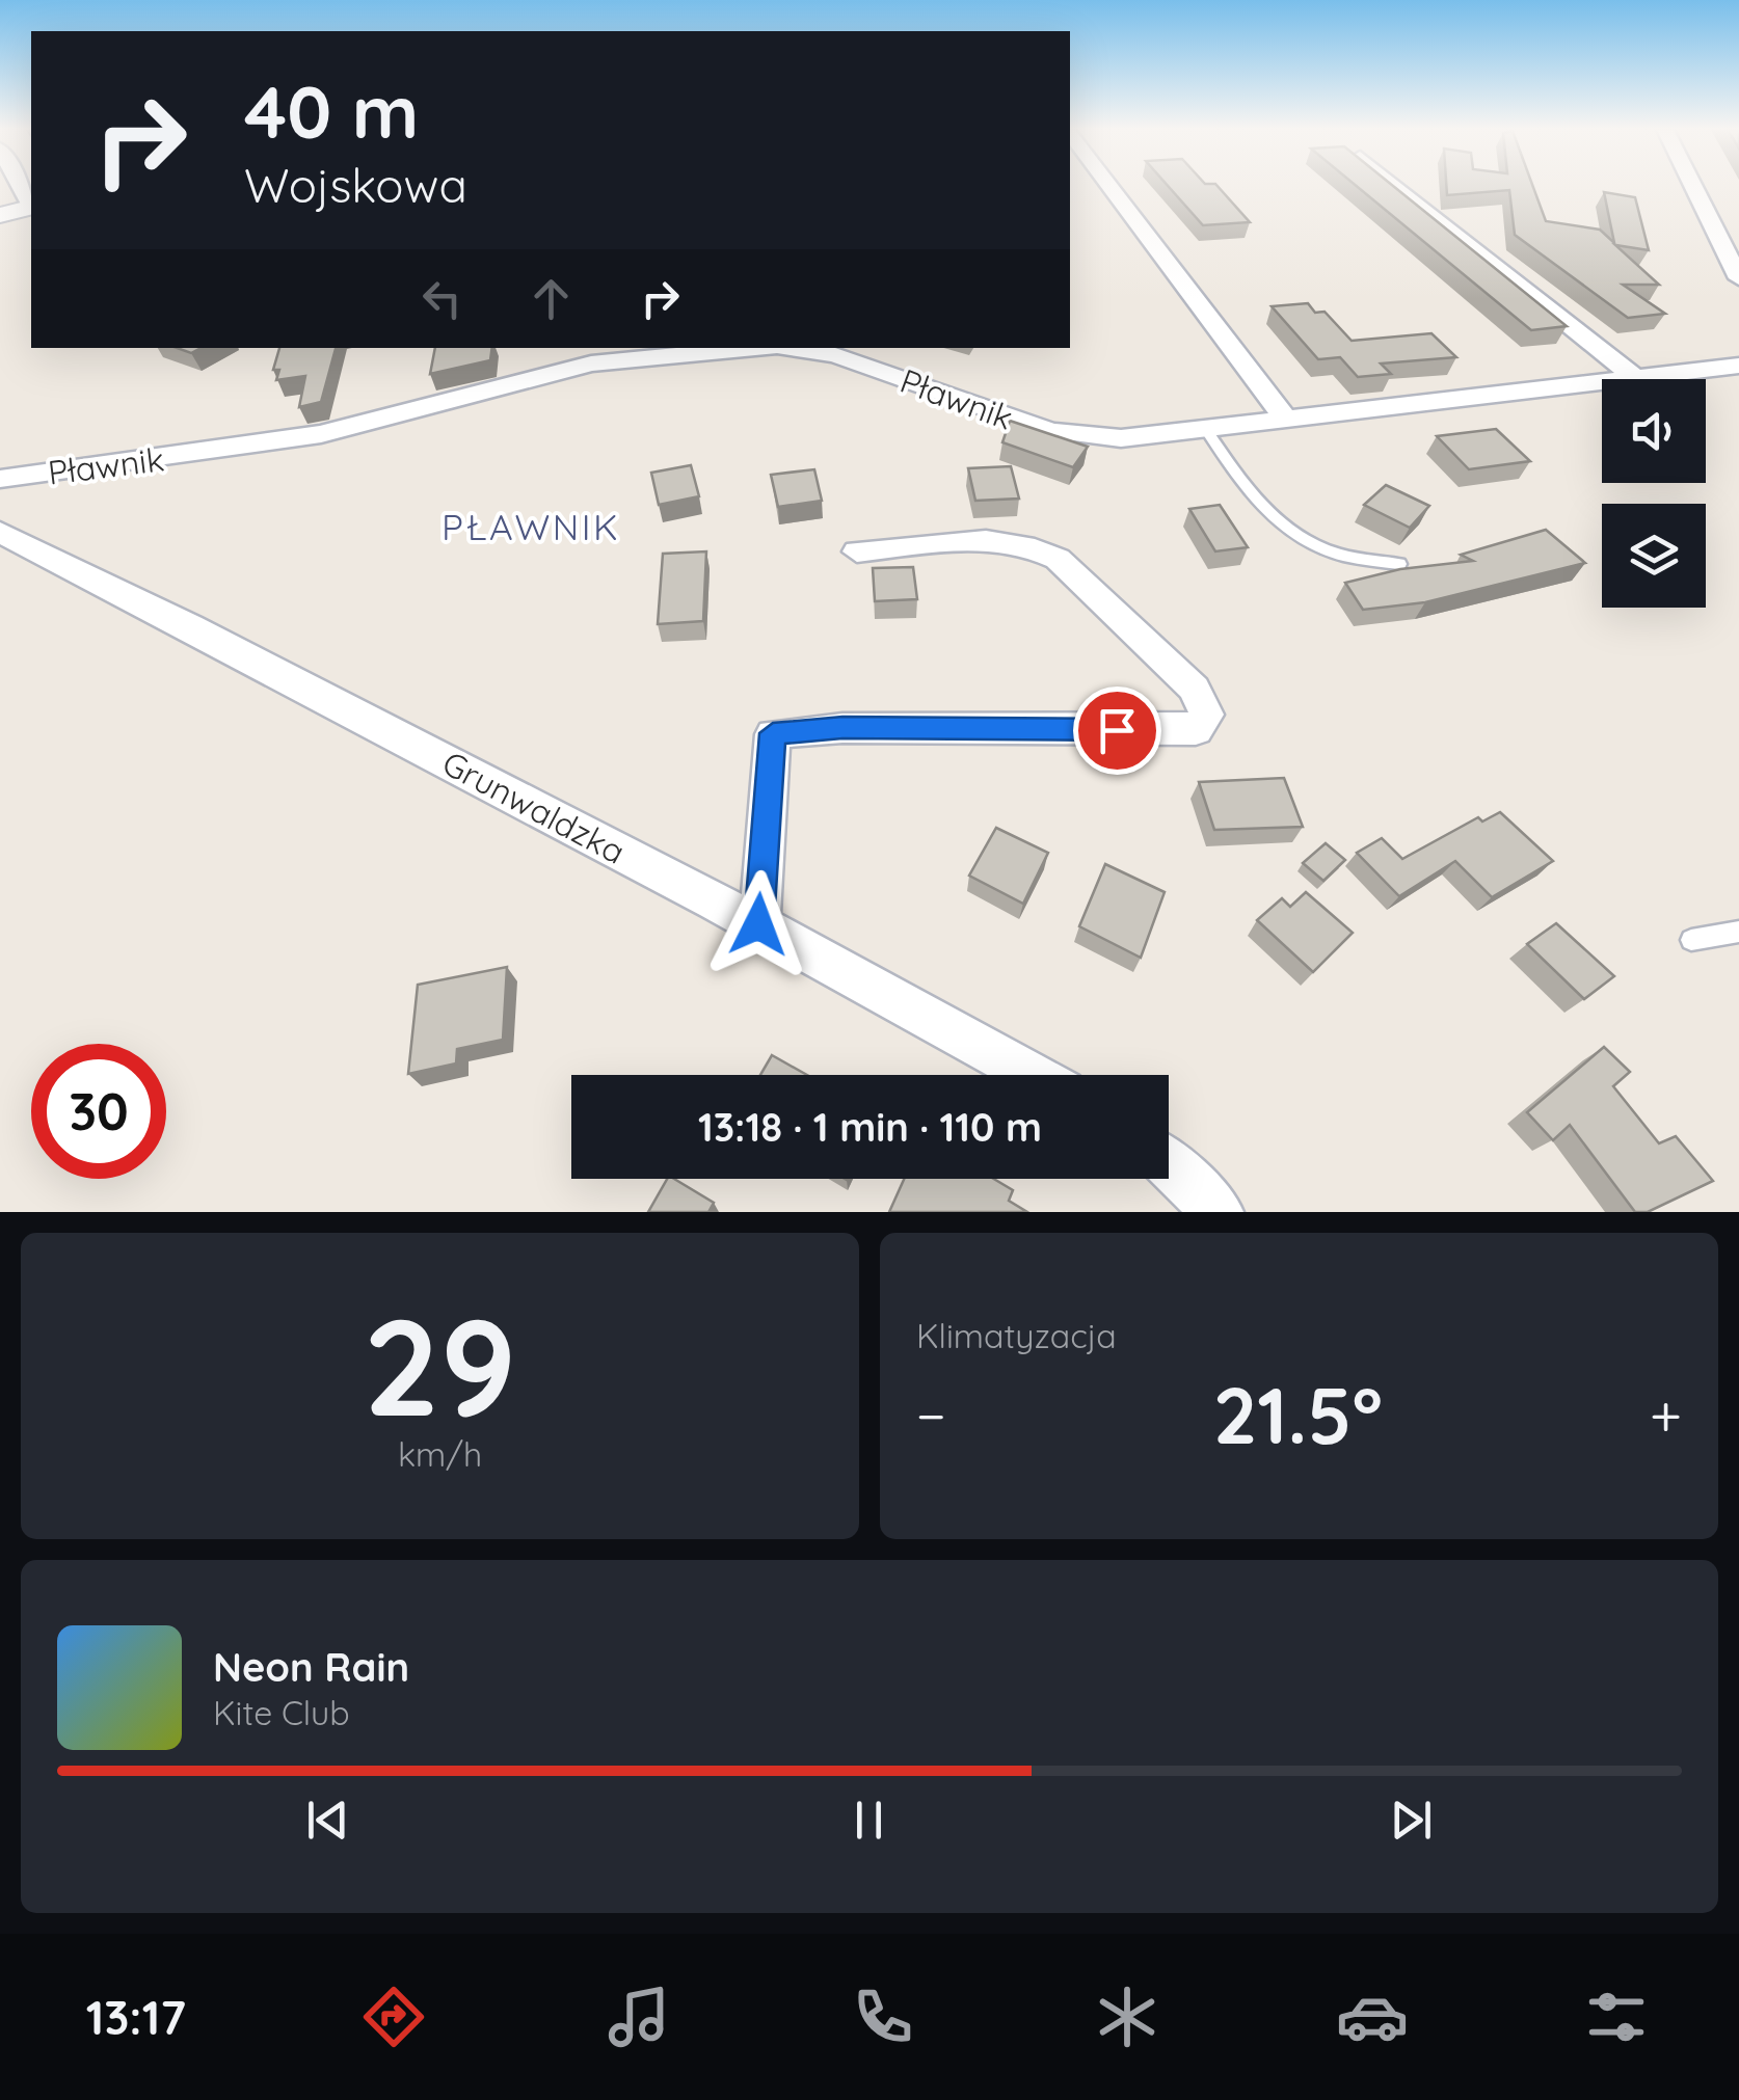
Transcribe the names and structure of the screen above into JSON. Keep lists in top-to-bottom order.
{
  "streets": {
    "street": ["Pławnik", "Grunwaldzka"]
  },
  "districts": ["PŁAWNIK"],
  "page": {
    "turn": ["40 m", "Wojskowa"],
    "limit": "30",
    "trip": "13:18 · 1 min · 110 m",
    "tile": [
      ["29", "km/h"],
      "Klimatyzacja"
    ],
    "heat": ["−", "21.5°", "+"],
    "song": ["Neon Rain", "Kite Club"],
    "tabs": "13:17"
  }
}
